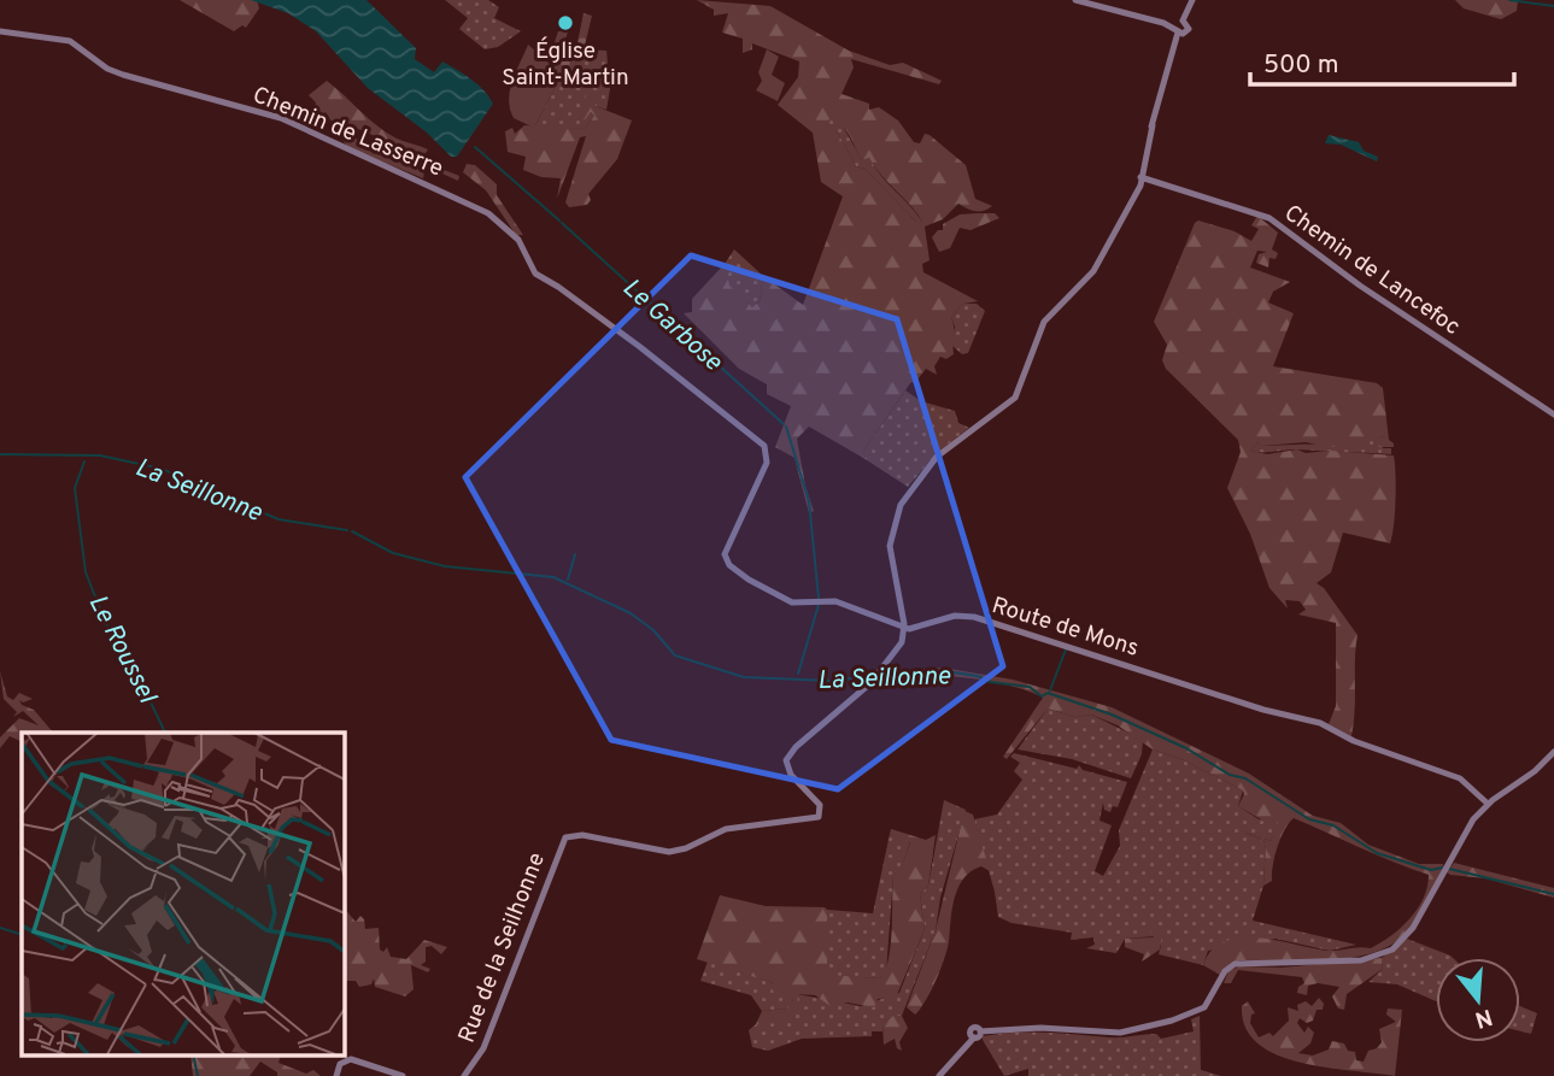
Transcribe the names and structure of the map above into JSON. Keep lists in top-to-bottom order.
{
  "streets": {
    "street": [
      "Chemin de Lasserre",
      "Chemin de Lancefoc",
      "Route de Mons",
      "Rue de la Seilhonne"
    ]
  },
  "crossings": [
    ["Chemin de Lasserre", "Route de Mons"],
    ["Chemin de Lasserre", "Rue de la Seilhonne"],
    ["Route de Mons", "Rue de la Seilhonne"]
  ],
  "water": ["Le Garbose", "La Seillonne", "Le Roussel"],
  "places": ["Église Saint-Martin"],
  "scale_bar": "500 m",
  "north": "bottom"
}
